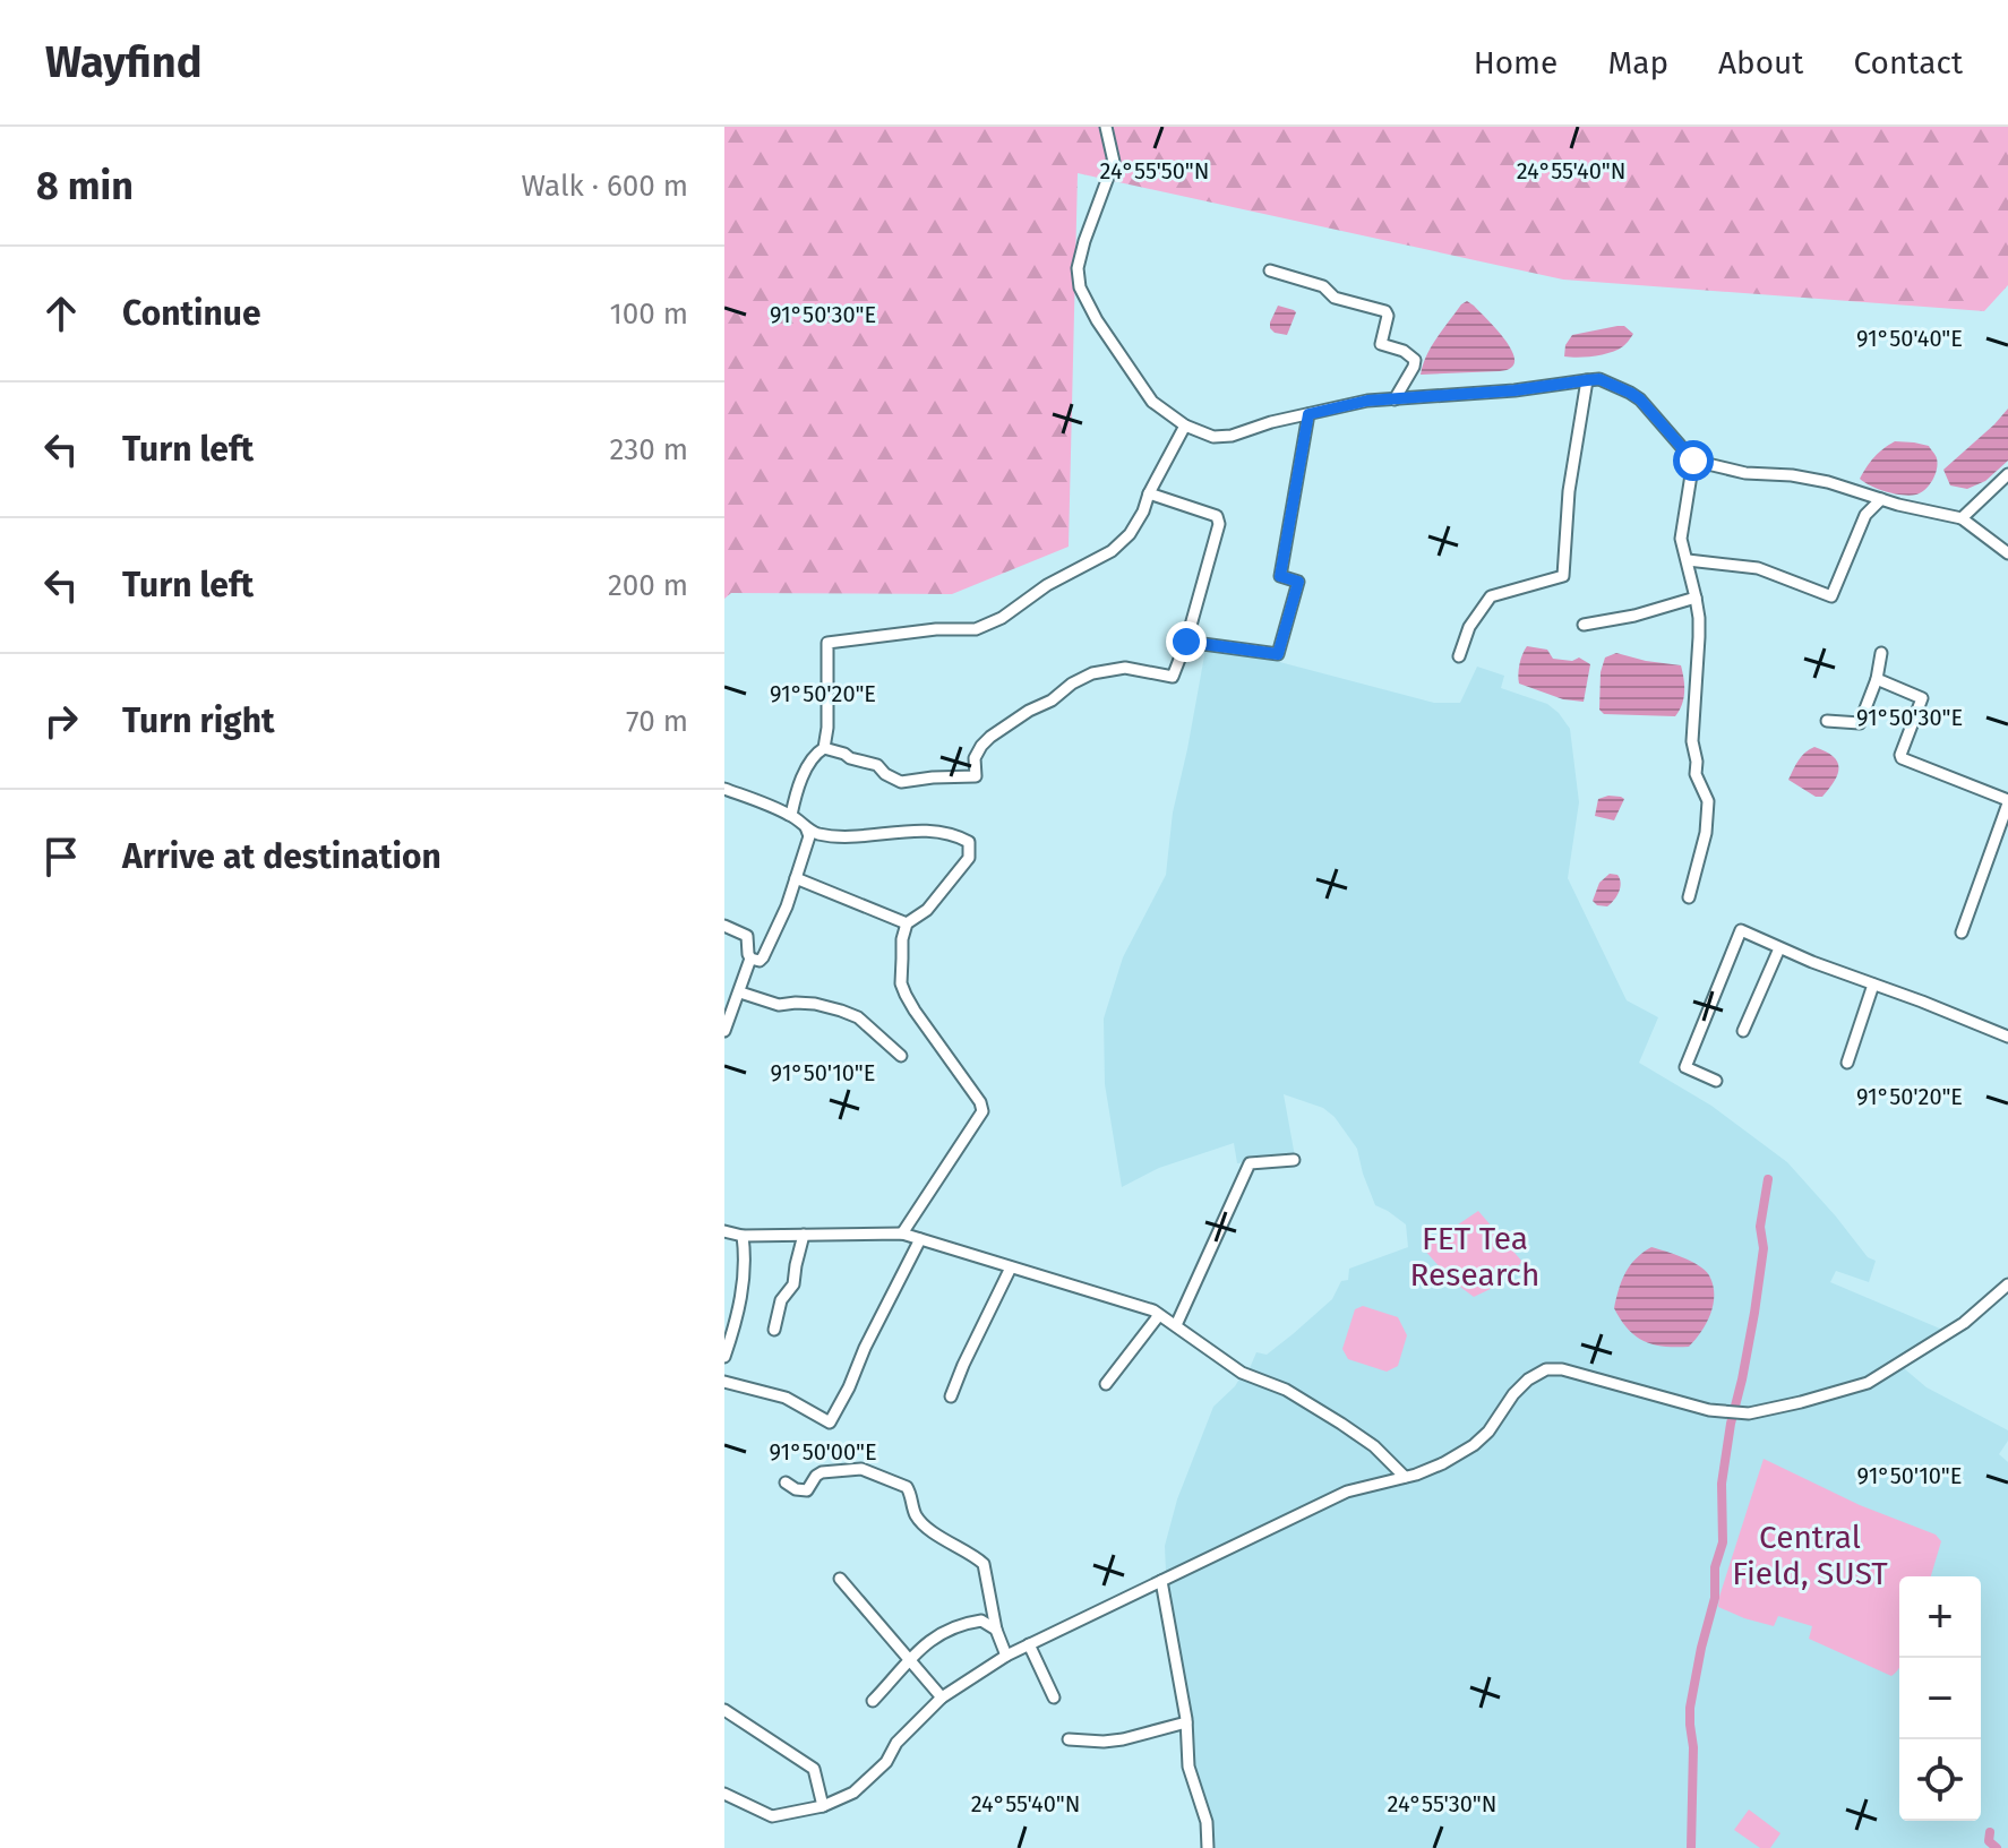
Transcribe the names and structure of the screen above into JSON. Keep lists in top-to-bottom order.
{
  "parks": ["FET Tea Research", "Central Field, SUST"],
  "page": {
    "header": "Wayfind",
    "nav": [
      "Home",
      "Map",
      "About",
      "Contact"
    ],
    "heading": ["8 min", "Walk · 600 m"],
    "list": [
      ["Continue", "100 m"],
      ["Turn left", "230 m"],
      ["Turn left", "200 m"],
      ["Turn right", "70 m"],
      "Arrive at destination"
    ],
    "map_buttons": ["+", "−"]
  },
  "coordinates": [
    "24°55'50\"N",
    "24°55'40\"N",
    "91°50'30\"E",
    "91°50'40\"E",
    "91°50'20\"E",
    "91°50'10\"E",
    "91°50'00\"E",
    "24°55'30\"N"
  ]
}
